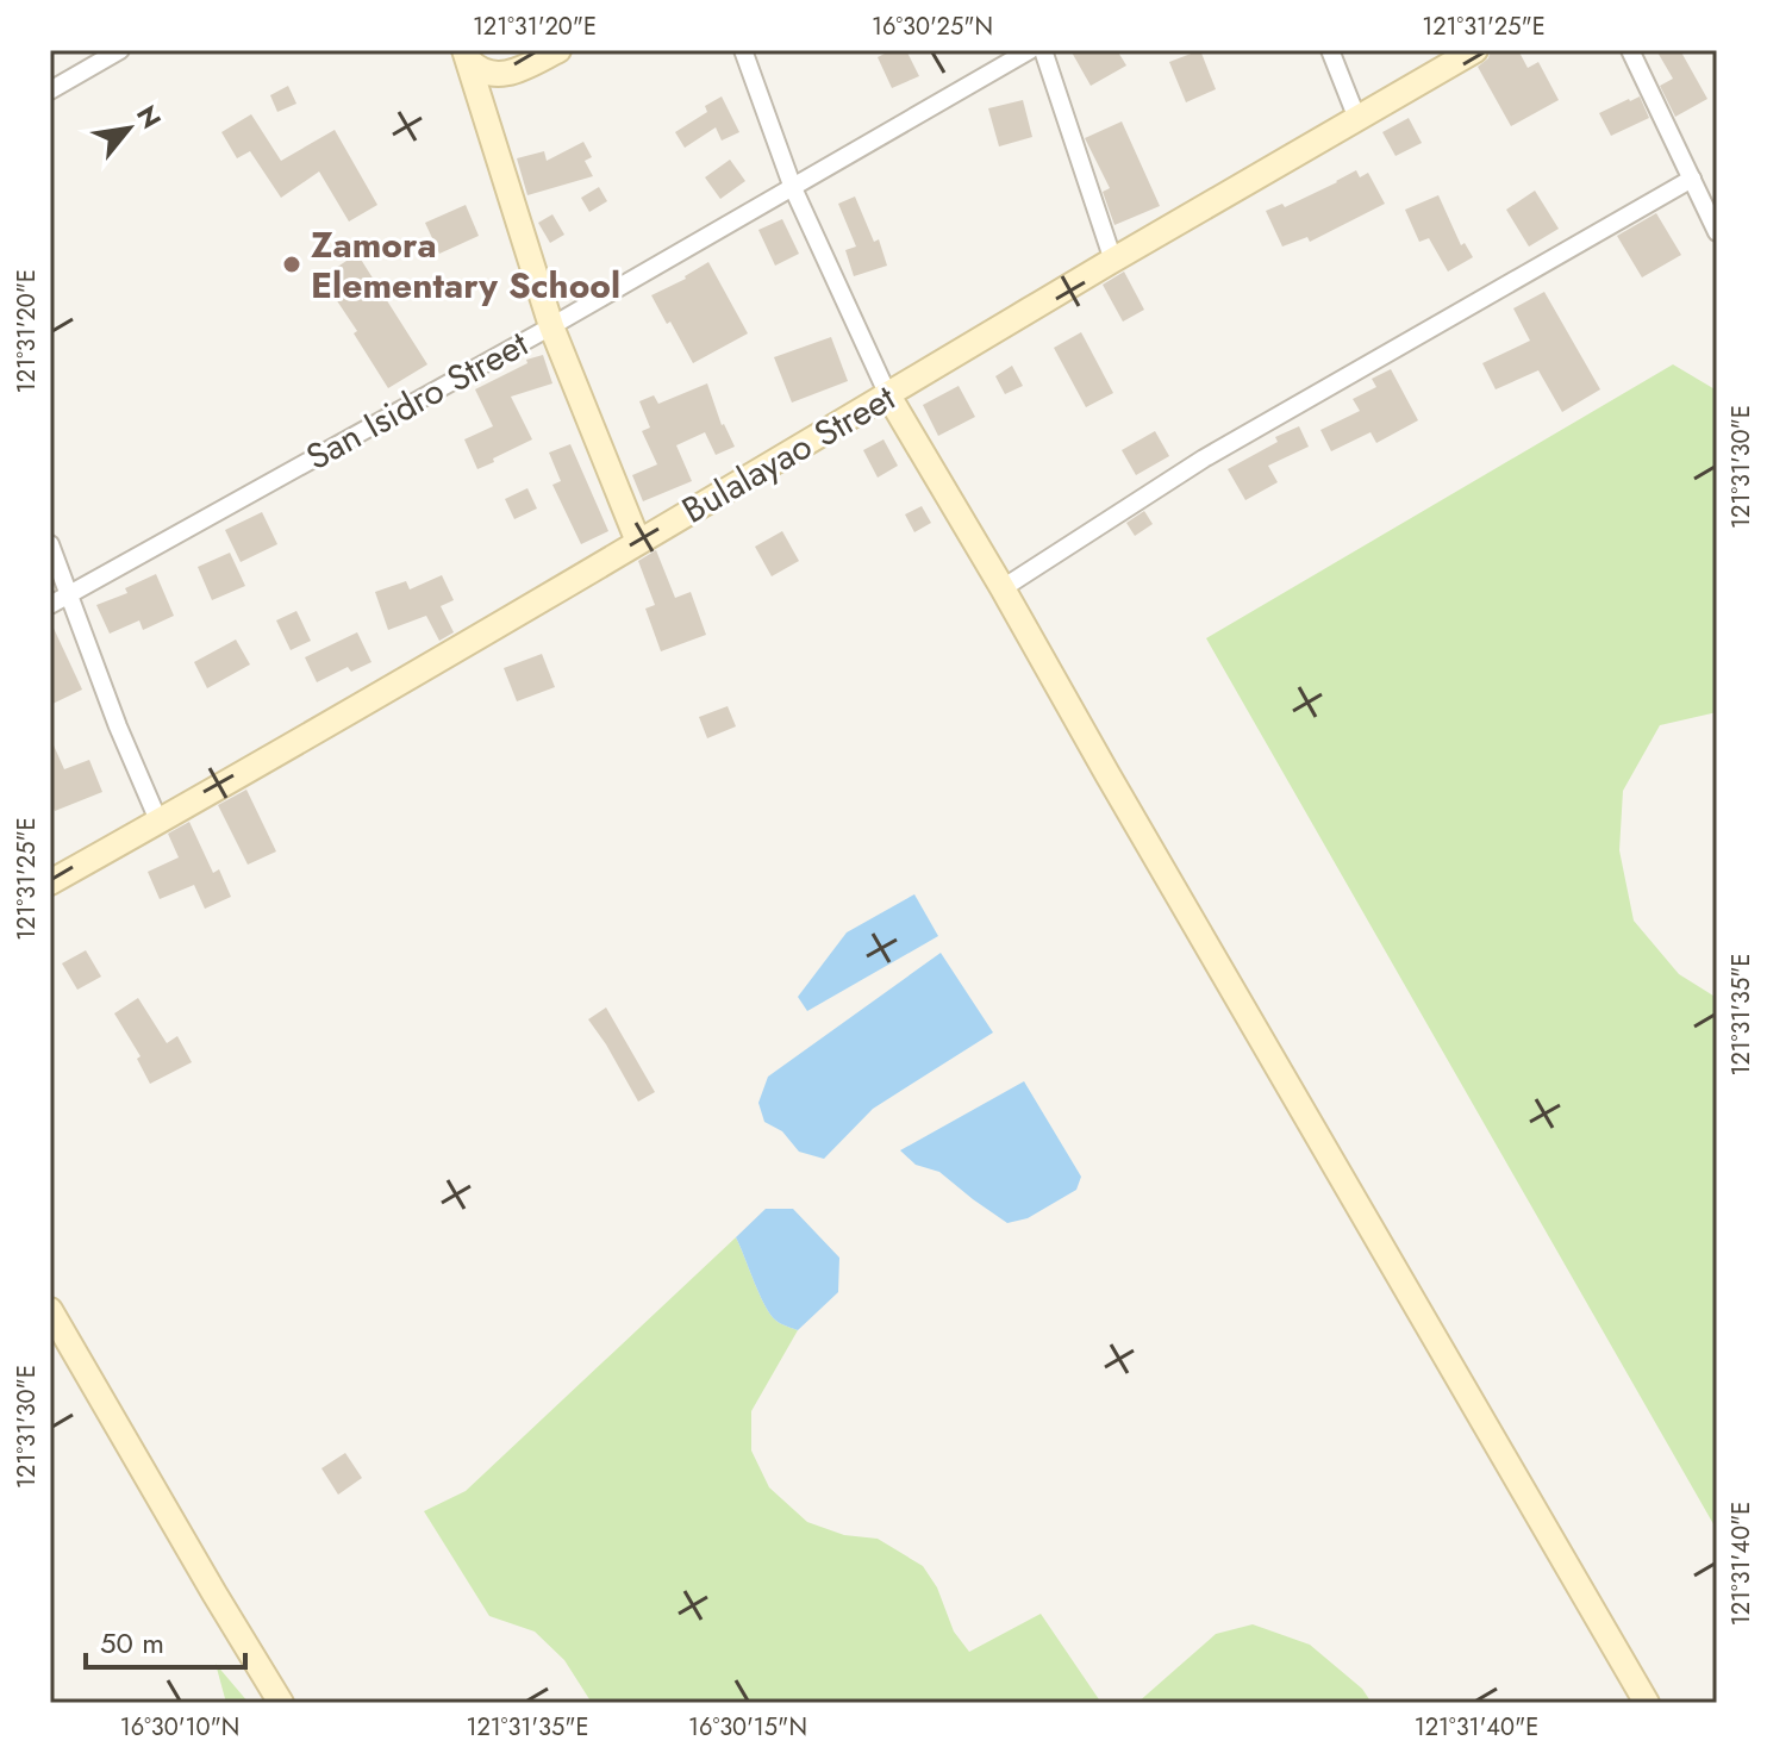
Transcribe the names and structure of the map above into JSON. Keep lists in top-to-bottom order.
{
  "streets": {
    "street": ["San Isidro Street", "Bulalayao Street"]
  },
  "places": ["Zamora Elementary School"],
  "scale_bar": "50 m",
  "north": "top right",
  "coordinates": [
    "121°31'20\"E",
    "16°30'25\"N",
    "121°31'25\"E",
    "121°31'30\"E",
    "121°31'35\"E",
    "121°31'40\"E",
    "16°30'10\"N",
    "16°30'15\"N"
  ]
}
